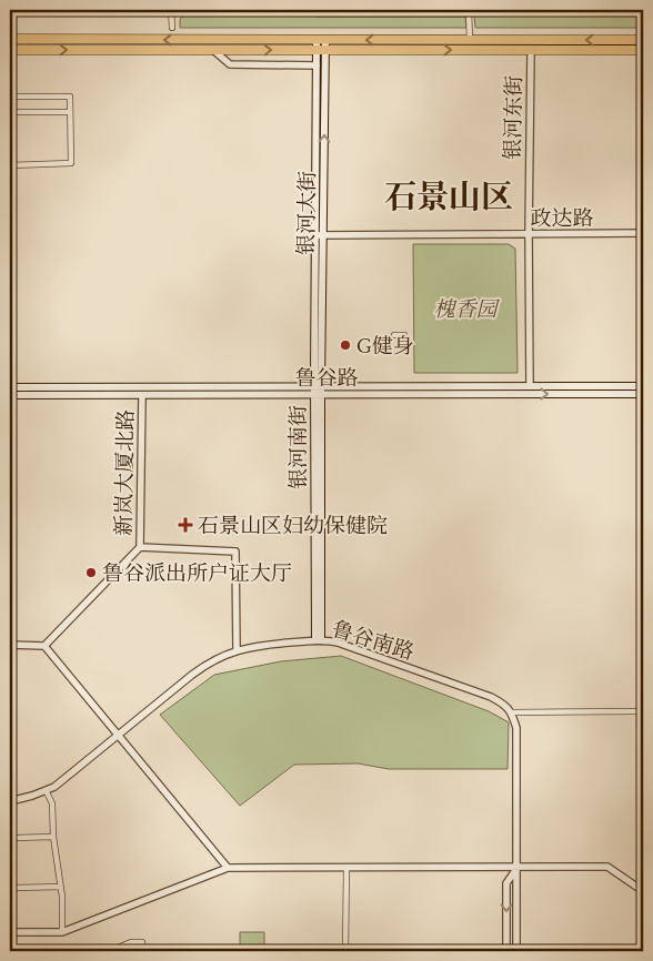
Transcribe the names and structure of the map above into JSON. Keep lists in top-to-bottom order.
{
  "streets": {
    "main road": ["银河大街", "鲁谷路", "银河南街"],
    "street": [
      "银河东街",
      "政达路",
      "新岚大厦北路",
      "鲁谷南路"
    ]
  },
  "crossings": [
    ["银河东街", "政达路"],
    ["银河东街", "鲁谷路"],
    ["银河大街", "政达路"],
    ["银河大街", "鲁谷路"],
    ["银河大街", "银河南街"],
    ["鲁谷路", "银河南街"],
    ["鲁谷路", "新岚大厦北路"],
    ["银河南街", "鲁谷南路"]
  ],
  "districts": ["石景山区"],
  "parks": ["槐香园"],
  "places": {
    "other": ["G健身", "鲁谷派出所户证大厅"],
    "health": ["石景山区妇幼保健院"]
  }
}
